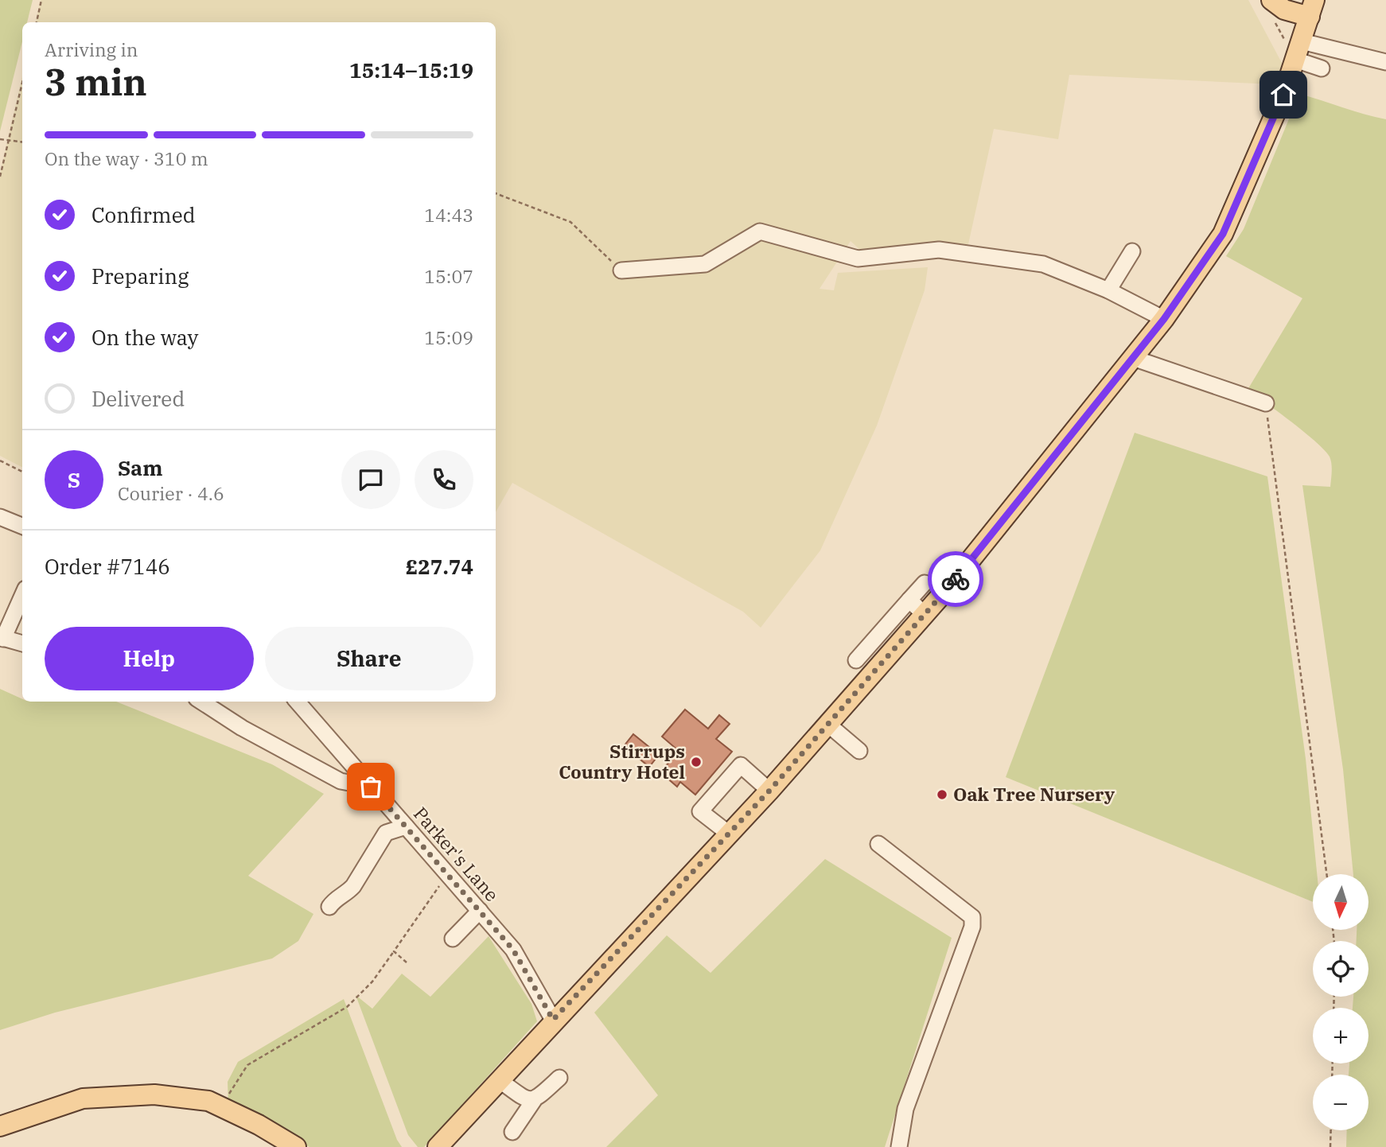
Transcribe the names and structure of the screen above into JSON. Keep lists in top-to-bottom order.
{
  "streets": {
    "street": ["Parker's Lane"]
  },
  "places": ["Stirrups Country Hotel", "Oak Tree Nursery"],
  "north": "bottom",
  "page": {
    "heading": ["3 min", "Arriving in", "15:14–15:19"],
    "panel": [
      "Sam",
      "Courier · 4.6",
      "Order #7146",
      "£27.74"
    ],
    "bar": "On the way · 310 m",
    "list": [
      ["Confirmed", "14:43"],
      ["Preparing", "15:07"],
      ["On the way", "15:09"],
      "Delivered"
    ],
    "round": "S",
    "buttons": ["Help", "Share"],
    "map_buttons": ["+", "−"]
  }
}
